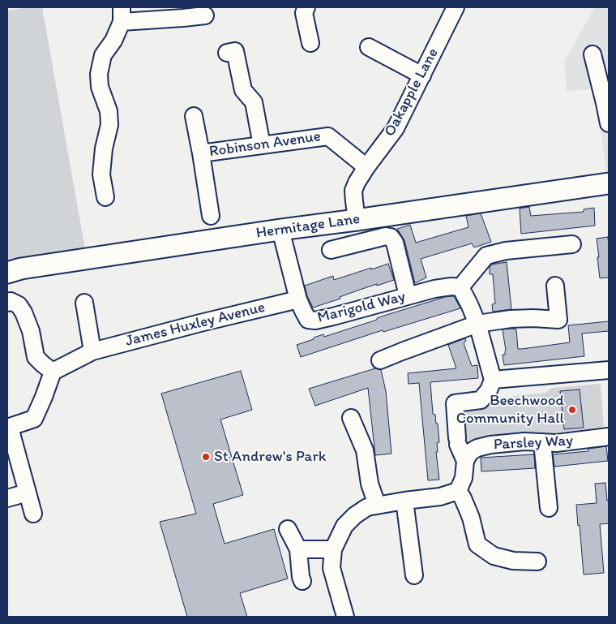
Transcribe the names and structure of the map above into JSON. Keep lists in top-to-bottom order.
{
  "streets": {
    "main road": ["Hermitage Lane"],
    "street": [
      "Oakapple Lane",
      "Robinson Avenue",
      "Marigold Way",
      "James Huxley Avenue",
      "Parsley Way"
    ]
  },
  "crossings": [
    ["Oakapple Lane", "Robinson Avenue"],
    ["Oakapple Lane", "Hermitage Lane"],
    ["Hermitage Lane", "Marigold Way"],
    ["Marigold Way", "James Huxley Avenue"]
  ],
  "places": ["Beechwood Community Hall", "St Andrew's Park"]
}
